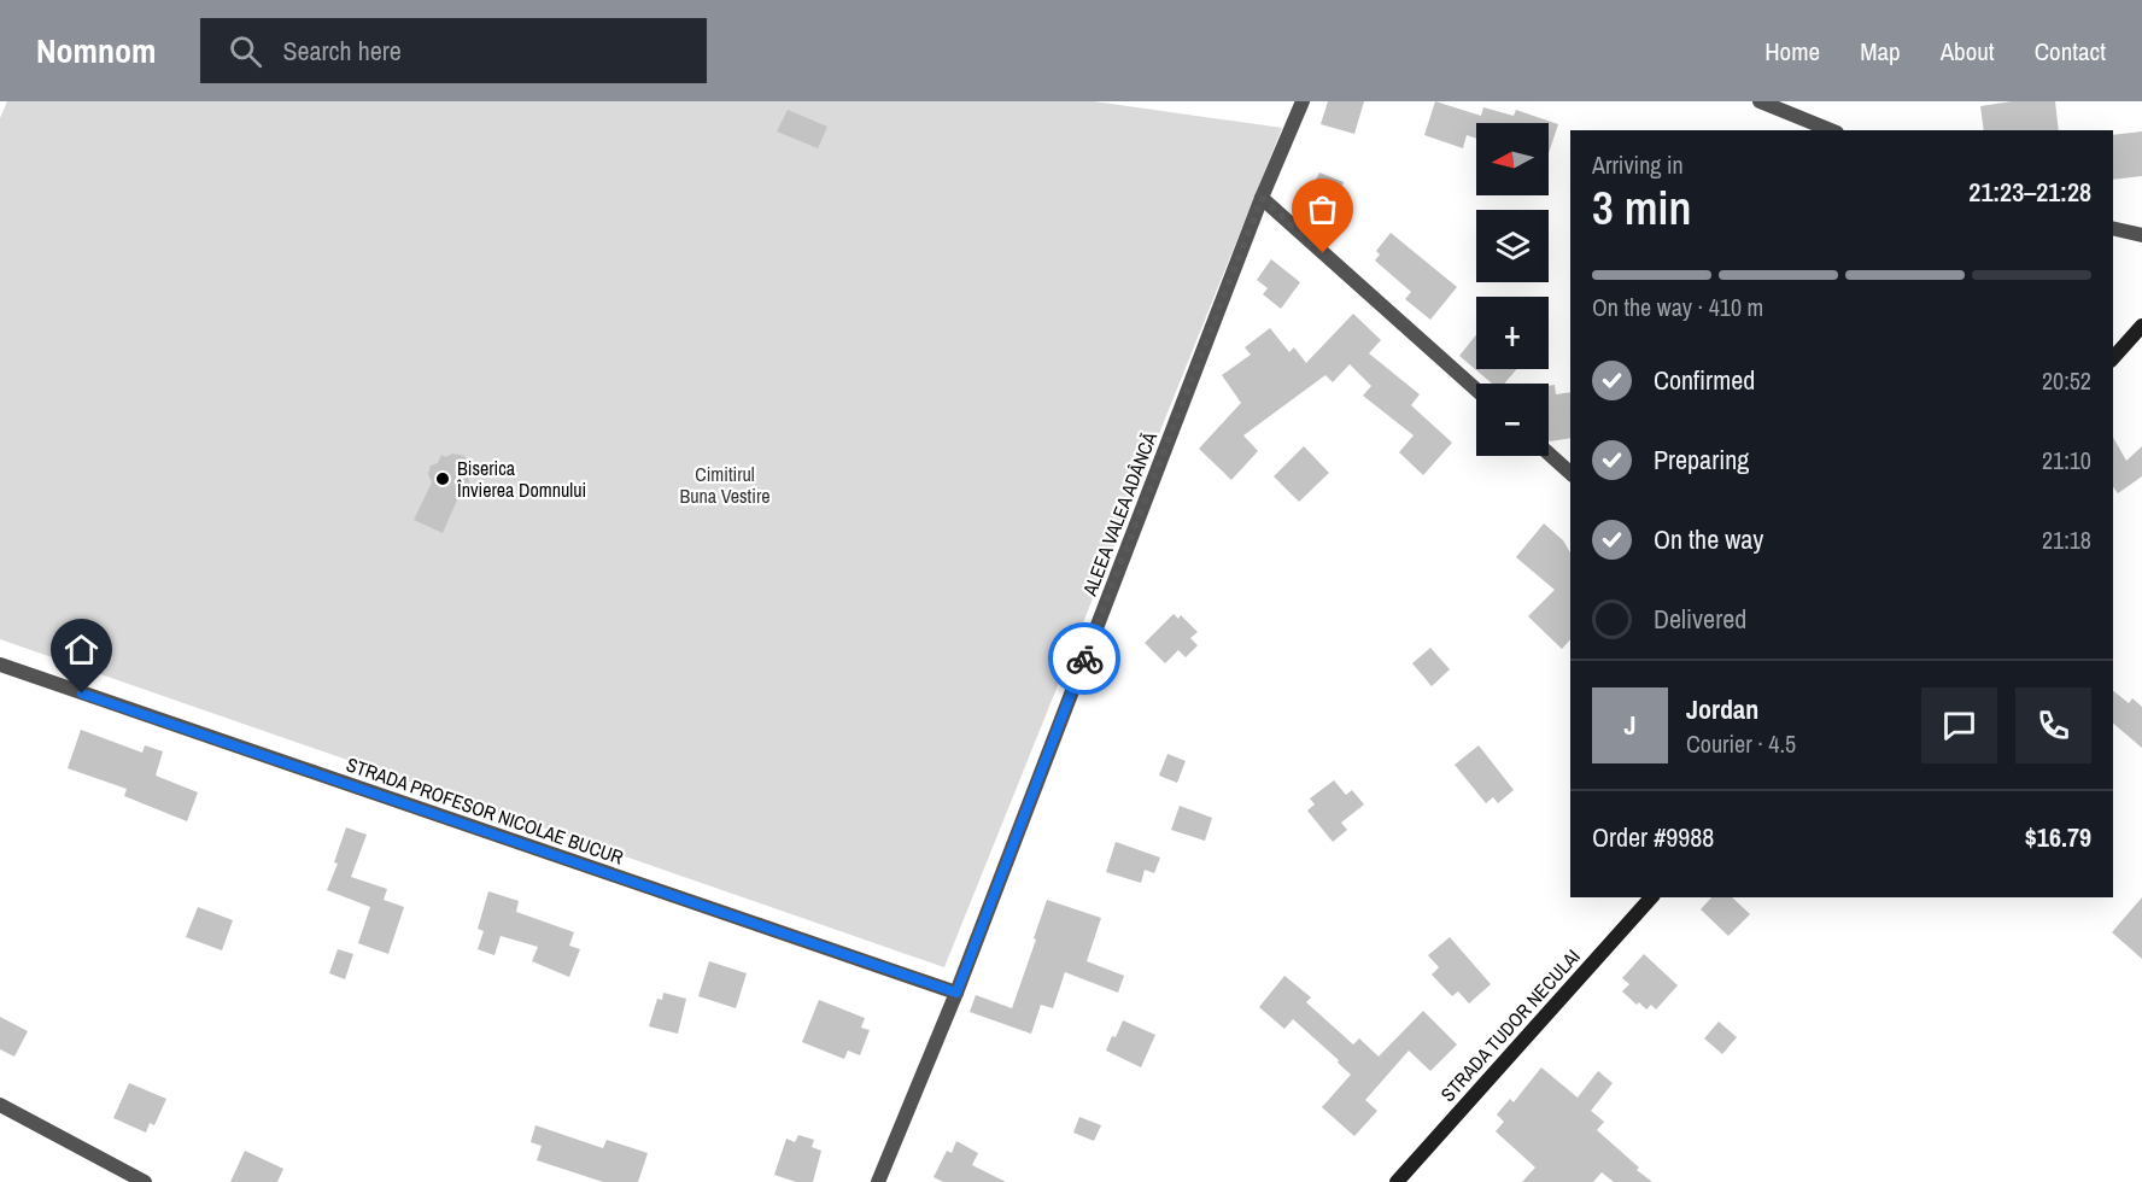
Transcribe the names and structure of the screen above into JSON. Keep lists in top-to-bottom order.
{
  "streets": {
    "street": ["ALEEA VALEA ADÂNCĂ", "STRADA PROFESOR NICOLAE BUCUR", "STRADA TUDOR NECULAI"]
  },
  "crossings": [
    ["ALEEA VALEA ADÂNCĂ", "STRADA PROFESOR NICOLAE BUCUR"]
  ],
  "parks": ["Cimitirul Buna Vestire"],
  "places": ["Biserica Învierea Domnului"],
  "north": "left",
  "page": {
    "header": "Nomnom",
    "search": "Search here",
    "nav": [
      "Home",
      "Map",
      "About",
      "Contact"
    ],
    "map_buttons": ["+", "−"],
    "heading": ["3 min", "Arriving in", "21:23–21:28"],
    "panel": [
      "Jordan",
      "Courier · 4.5",
      "Order #9988",
      "$16.79"
    ],
    "bar": "On the way · 410 m",
    "list": [
      ["Confirmed", "20:52"],
      ["Preparing", "21:10"],
      ["On the way", "21:18"],
      "Delivered"
    ],
    "round": "J"
  }
}
